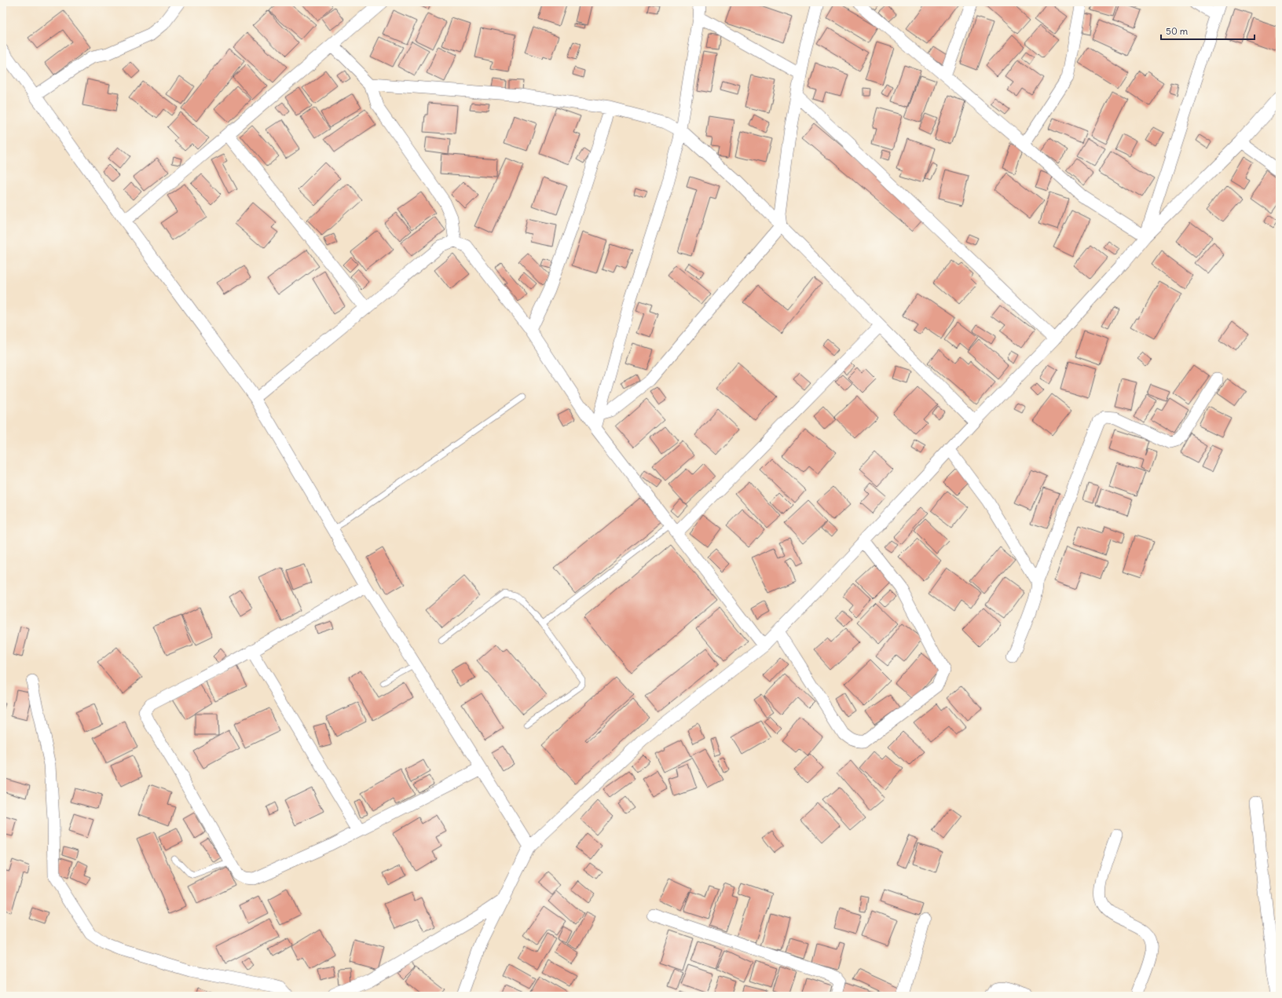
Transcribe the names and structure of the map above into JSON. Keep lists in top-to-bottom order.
{
  "scale_bar": "50 m"
}
